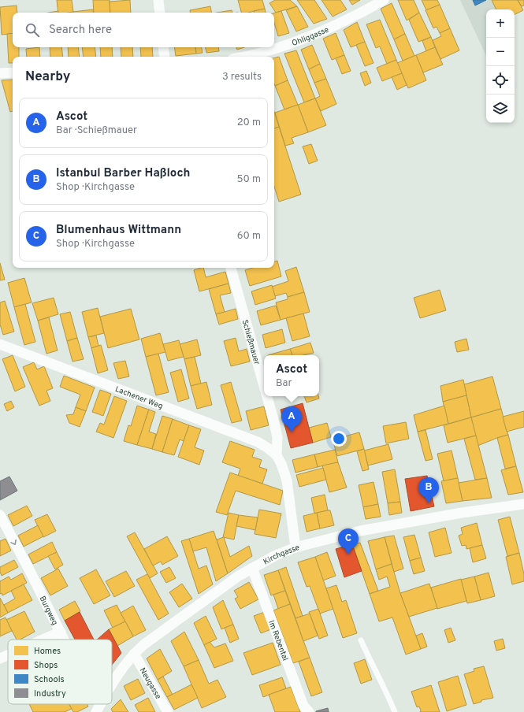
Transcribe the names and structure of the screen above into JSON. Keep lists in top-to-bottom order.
{
  "streets": {
    "street": [
      "Ohliggasse",
      "Schießmauer",
      "Lachener Weg",
      "Kirchgasse",
      "Burgweg",
      "Im Rebental",
      "Neugasse"
    ]
  },
  "crossings": [
    ["Schießmauer", "Lachener Weg"],
    ["Kirchgasse", "Im Rebental"],
    ["Kirchgasse", "Neugasse"]
  ],
  "one_way": ["Burgweg"],
  "legend": [
    "Homes",
    "Shops",
    "Schools",
    "Industry"
  ],
  "page": {
    "map_buttons": ["+", "−"],
    "search": "Search here",
    "heading": ["Nearby", "3 results"],
    "list": [
      {
        "mark": "A",
        "name": "Ascot",
        "note": "Bar · Schießmauer",
        "value": "20 m"
      },
      {
        "mark": "B",
        "name": "Istanbul Barber Haßloch",
        "note": "Shop · Kirchgasse",
        "value": "50 m"
      },
      {
        "mark": "C",
        "name": "Blumenhaus Wittmann",
        "note": "Shop · Kirchgasse",
        "value": "60 m"
      }
    ],
    "popup": ["Ascot", "Bar"],
    "pins": ["A", "B", "C"]
  }
}
